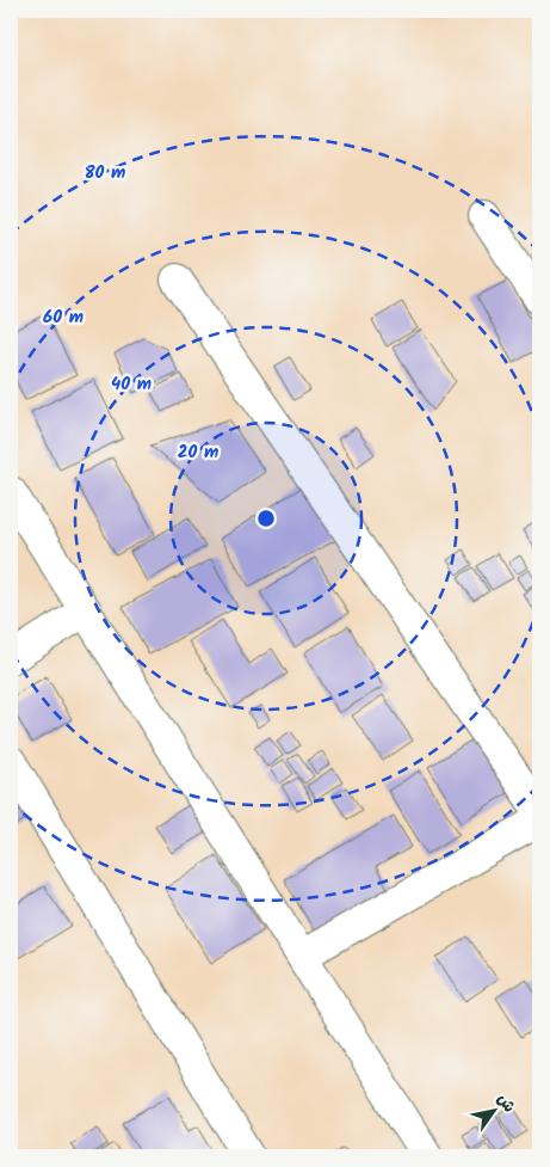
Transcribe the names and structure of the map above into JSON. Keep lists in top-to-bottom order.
{
  "north": "top right",
  "rings": [
    "80 m",
    "60 m",
    "40 m",
    "20 m"
  ]
}
